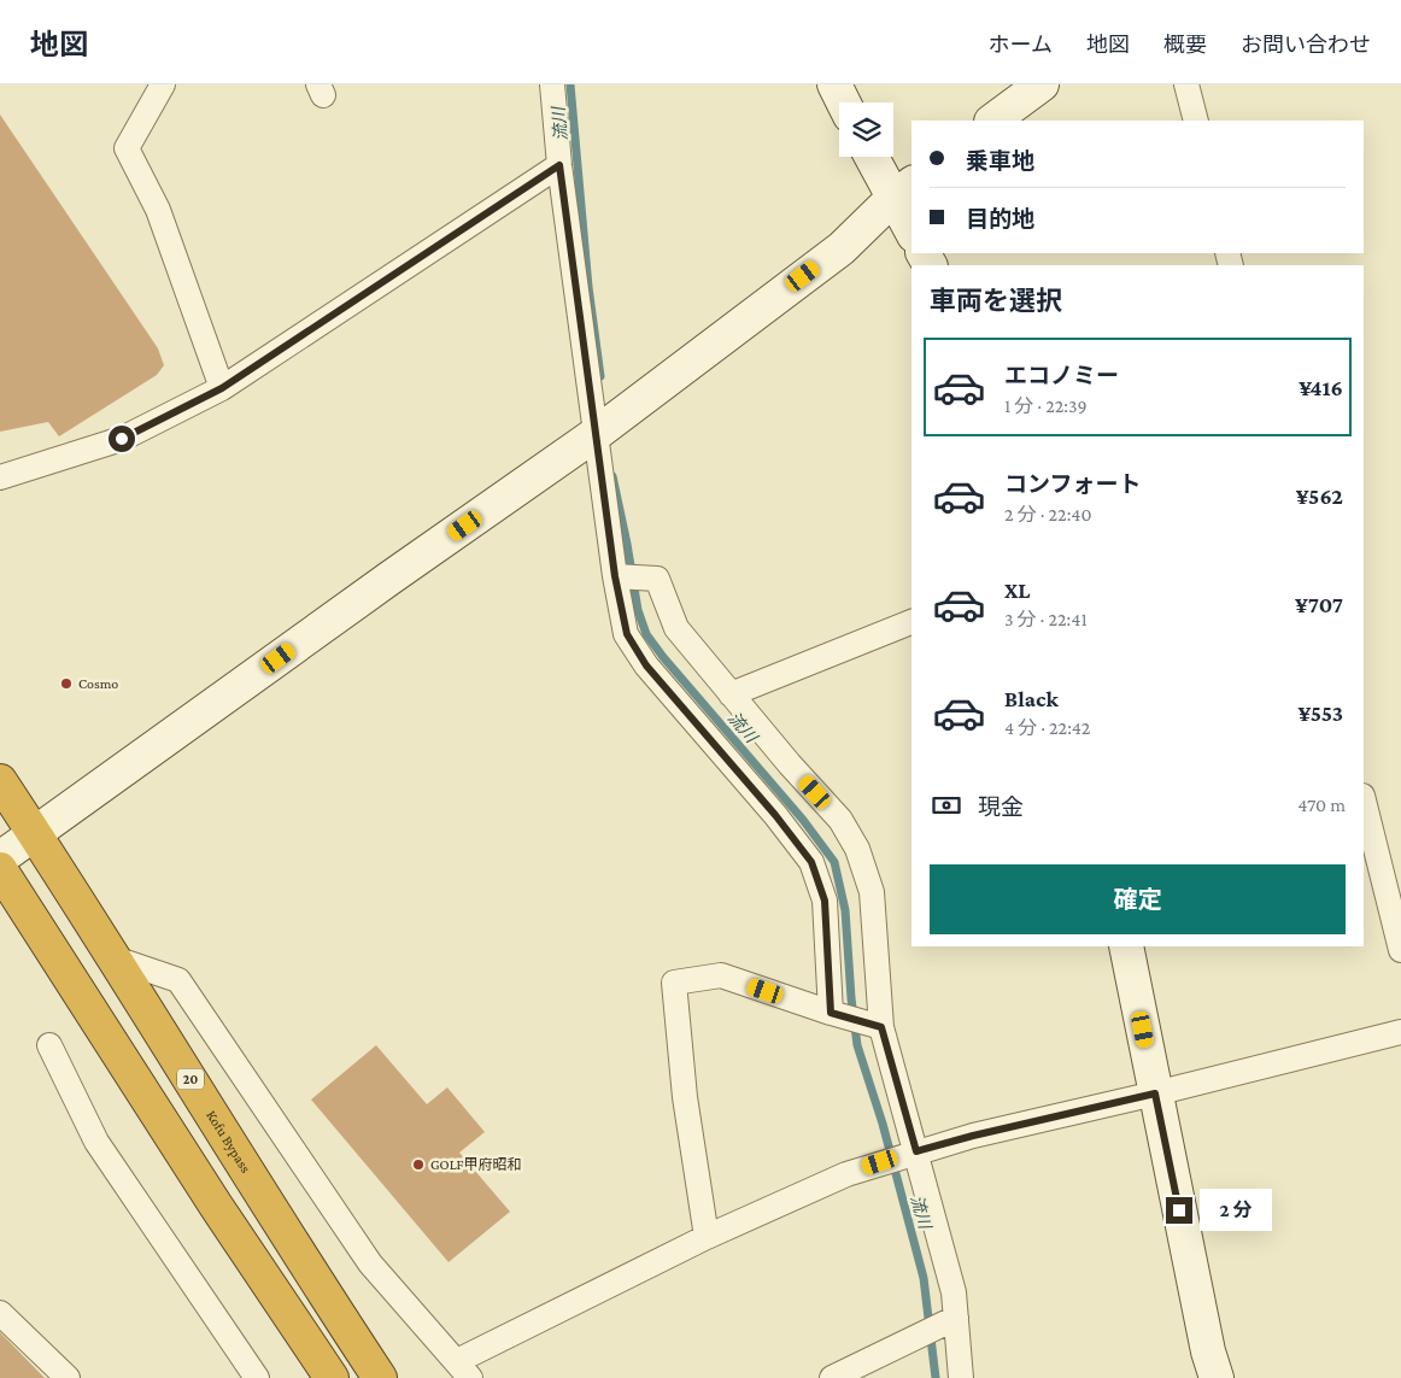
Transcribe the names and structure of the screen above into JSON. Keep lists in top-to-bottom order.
{
  "streets": {
    "highway": ["20", "Kofu Bypass"]
  },
  "water": ["流川"],
  "places": ["Cosmo", "GOLF甲府昭和"],
  "page": {
    "header": "地図",
    "nav": [
      "ホーム",
      "地図",
      "概要",
      "お問い合わせ"
    ],
    "banner": ["乗車地", "目的地"],
    "heading": "車両を選択",
    "list": [
      {
        "name": "エコノミー",
        "note": "1 分 · 22:39",
        "value": "¥416"
      },
      {
        "name": "コンフォート",
        "note": "2 分 · 22:40",
        "value": "¥562"
      },
      {
        "name": "XL",
        "note": "3 分 · 22:41",
        "value": "¥707"
      },
      {
        "name": "Black",
        "note": "4 分 · 22:42",
        "value": "¥553"
      }
    ],
    "pay": ["現金", "470 m"],
    "buttons": "確定",
    "bubble": "2 分"
  }
}
